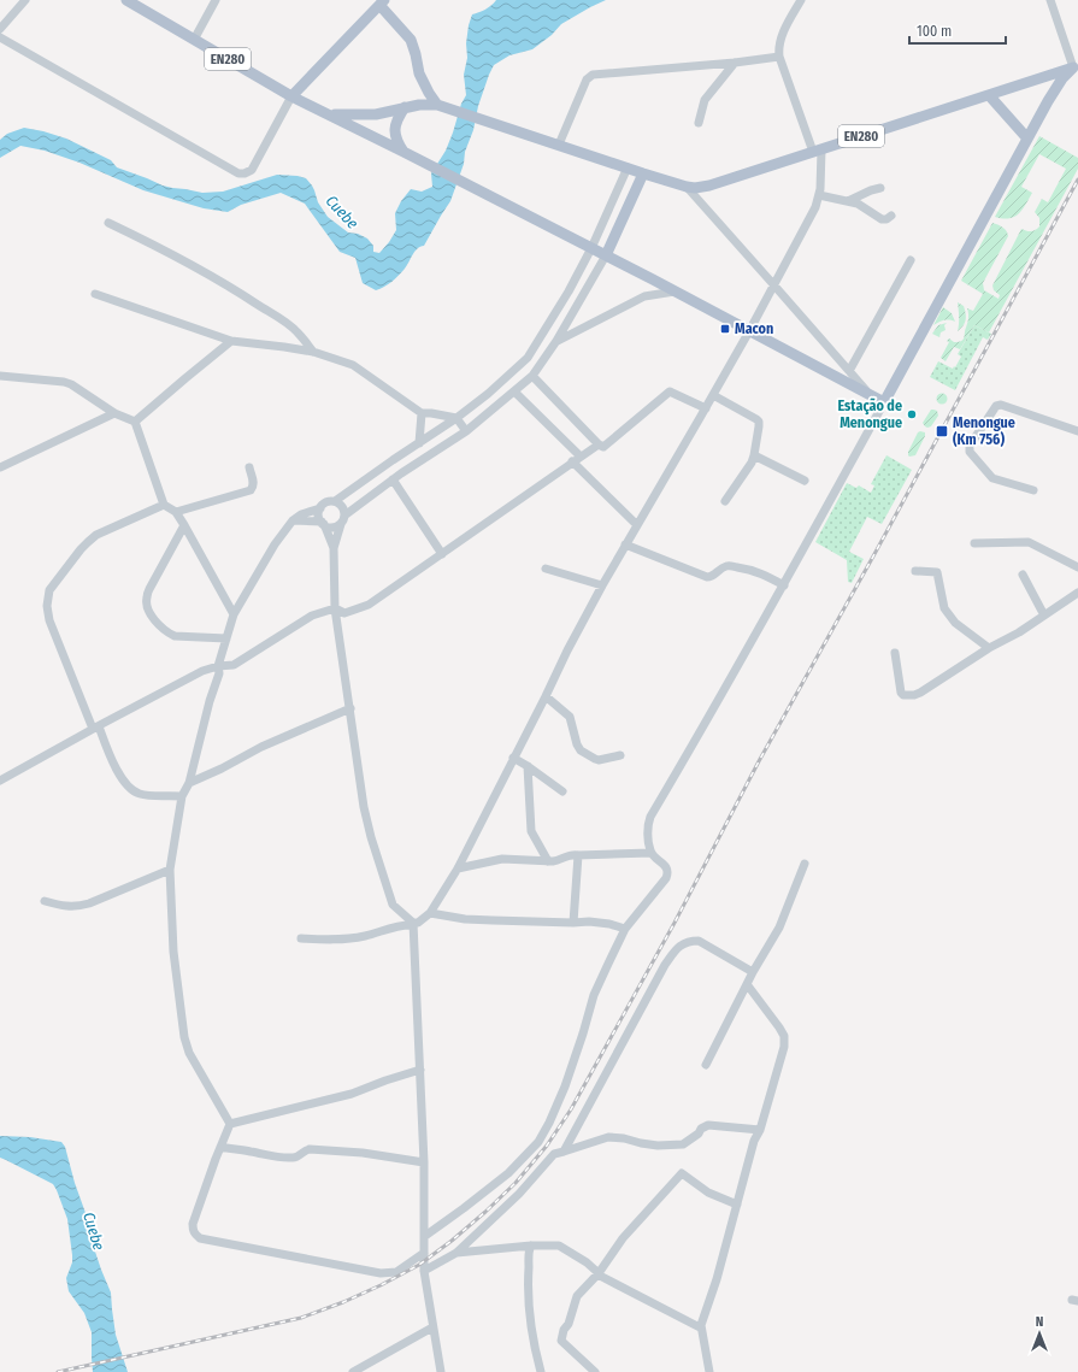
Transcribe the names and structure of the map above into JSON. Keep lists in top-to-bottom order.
{
  "streets": {
    "main road": ["EN280"]
  },
  "water": ["Cuebe"],
  "places": {
    "transit": ["Macon", "Menongue (Km 756)"],
    "other": ["Estação de Menongue"]
  },
  "scale_bar": "100 m",
  "north": "top"
}
